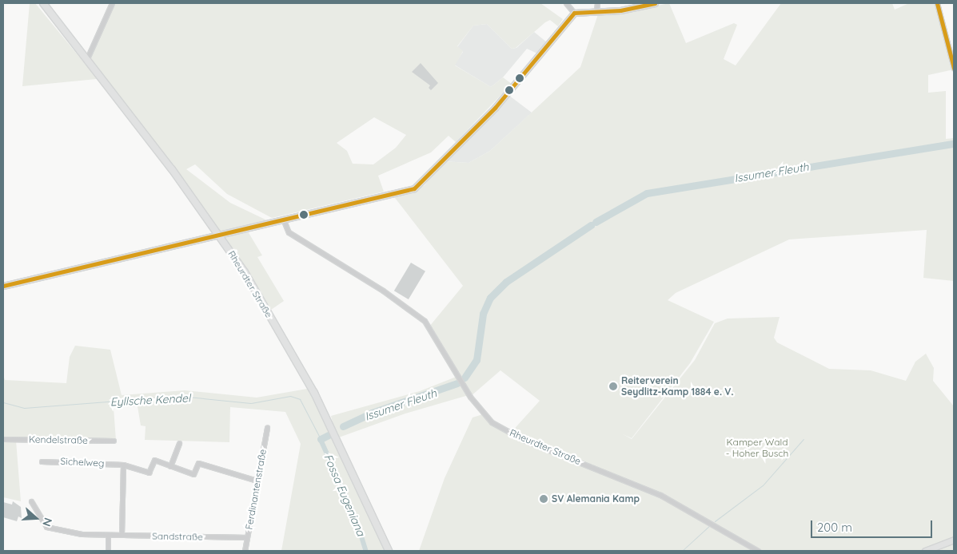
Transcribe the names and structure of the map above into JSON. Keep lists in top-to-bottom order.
{
  "streets": {
    "main road": ["Rheurdter Straße"],
    "street": [
      "Kendelstraße",
      "Sichelweg",
      "Ferdinantenstraße",
      "Sandstraße"
    ]
  },
  "crossings": [
    ["Ferdinantenstraße", "Sandstraße"]
  ],
  "water": ["Issumer Fleuth", "Eyllsche Kendel", "Fossa Eugeniana"],
  "parks": ["Kamper Wald - Hoher Busch"],
  "places": ["Reiterverein Seydlitz-Kamp 1884 e. V.", "SV Alemania Kamp"],
  "scale_bar": "200 m",
  "north": "right"
}
